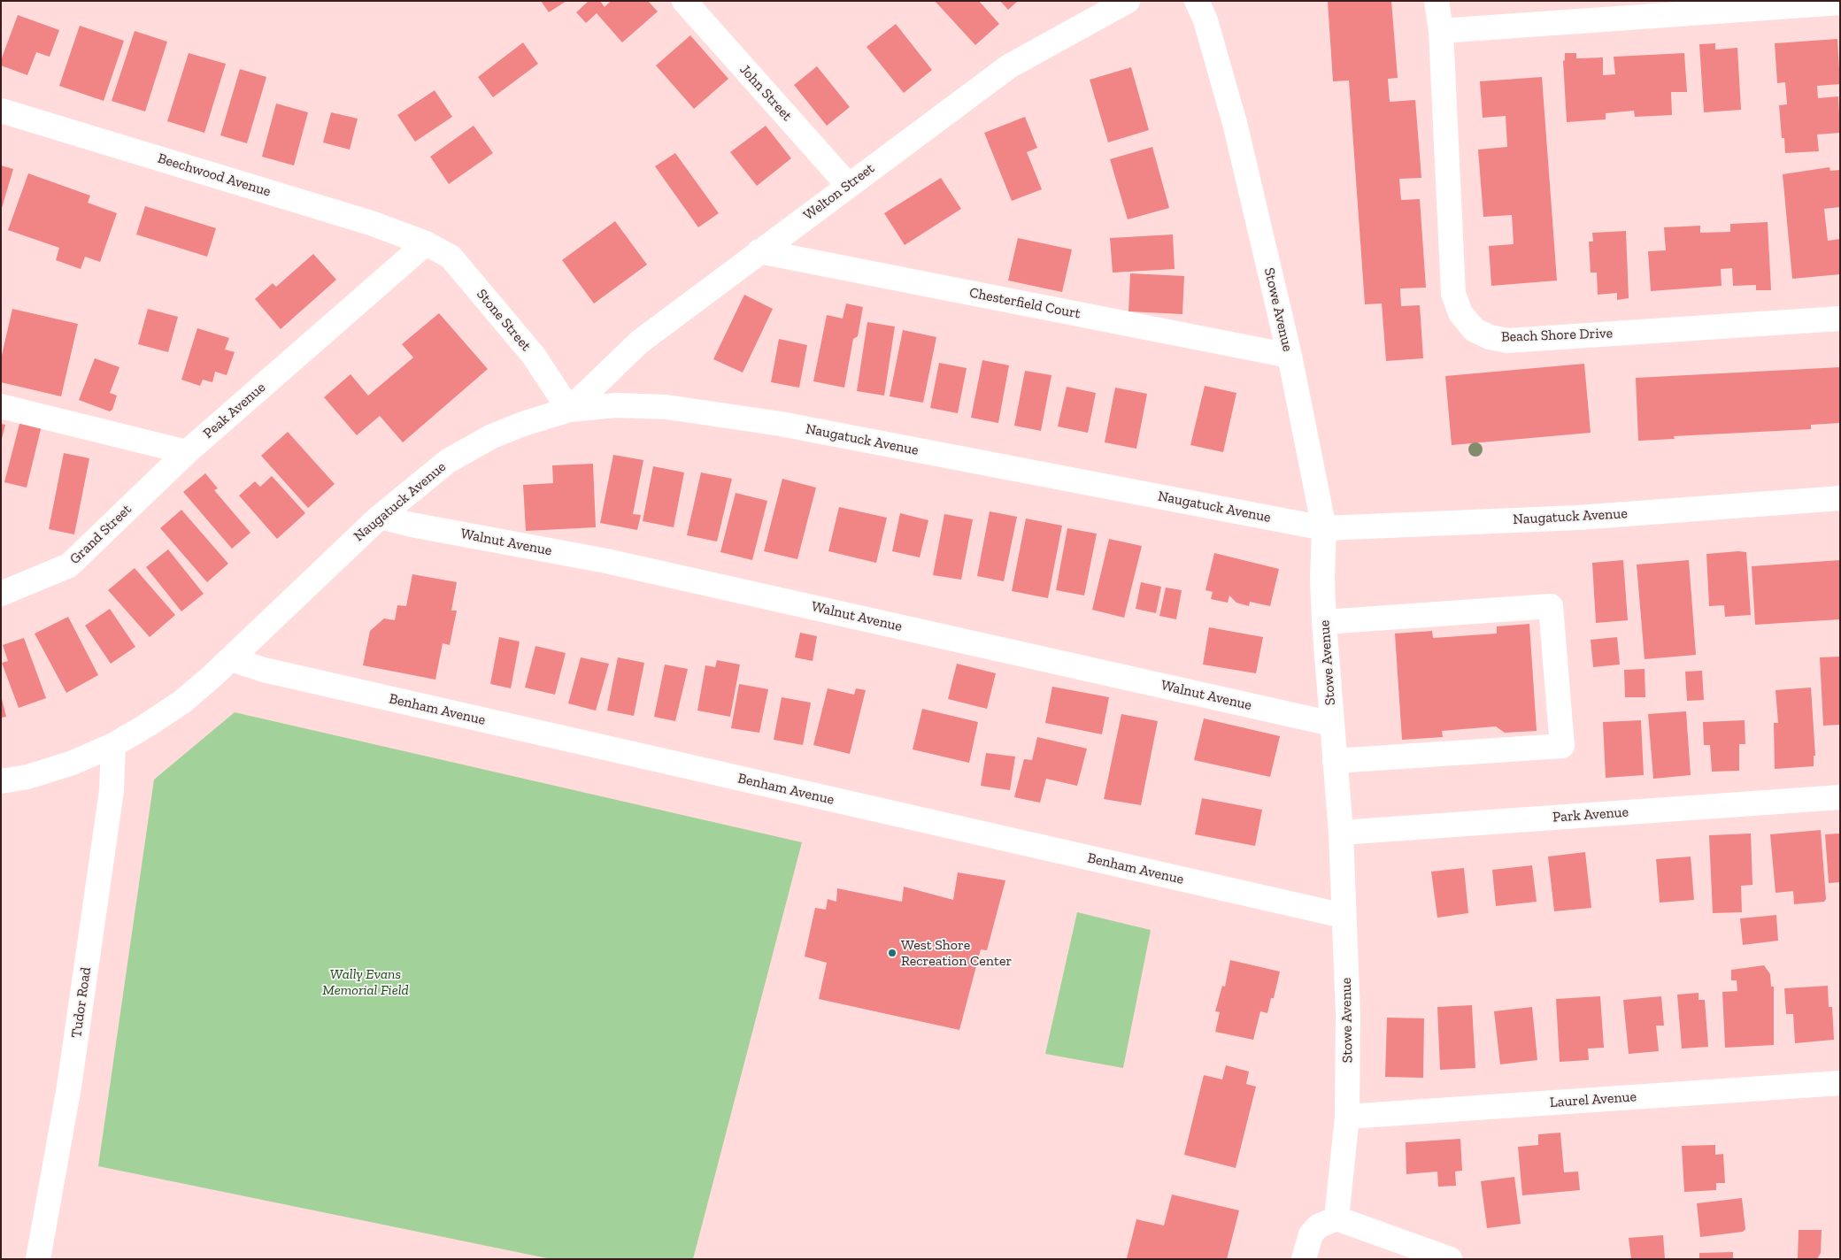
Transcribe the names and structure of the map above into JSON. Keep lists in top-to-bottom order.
{
  "streets": {
    "street": [
      "John Street",
      "Beechwood Avenue",
      "Welton Street",
      "Chesterfield Court",
      "Stowe Avenue",
      "Stone Street",
      "Beach Shore Drive",
      "Peak Avenue",
      "Naugatuck Avenue",
      "Grand Street",
      "Walnut Avenue",
      "Benham Avenue",
      "Park Avenue",
      "Tudor Road",
      "Laurel Avenue"
    ]
  },
  "crossings": [
    ["John Street", "Welton Street"],
    ["Beechwood Avenue", "Stone Street"],
    ["Beechwood Avenue", "Peak Avenue"],
    ["Welton Street", "Chesterfield Court"],
    ["Welton Street", "Stone Street"],
    ["Welton Street", "Naugatuck Avenue"],
    ["Chesterfield Court", "Stowe Avenue"],
    ["Stowe Avenue", "Naugatuck Avenue"],
    ["Stowe Avenue", "Walnut Avenue"],
    ["Stowe Avenue", "Benham Avenue"],
    ["Stowe Avenue", "Park Avenue"],
    ["Stowe Avenue", "Laurel Avenue"],
    ["Stone Street", "Peak Avenue"],
    ["Stone Street", "Naugatuck Avenue"],
    ["Peak Avenue", "Grand Street"],
    ["Naugatuck Avenue", "Walnut Avenue"],
    ["Naugatuck Avenue", "Benham Avenue"],
    ["Naugatuck Avenue", "Tudor Road"]
  ],
  "parks": ["Wally Evans Memorial Field"],
  "places": ["West Shore Recreation Center"]
}
